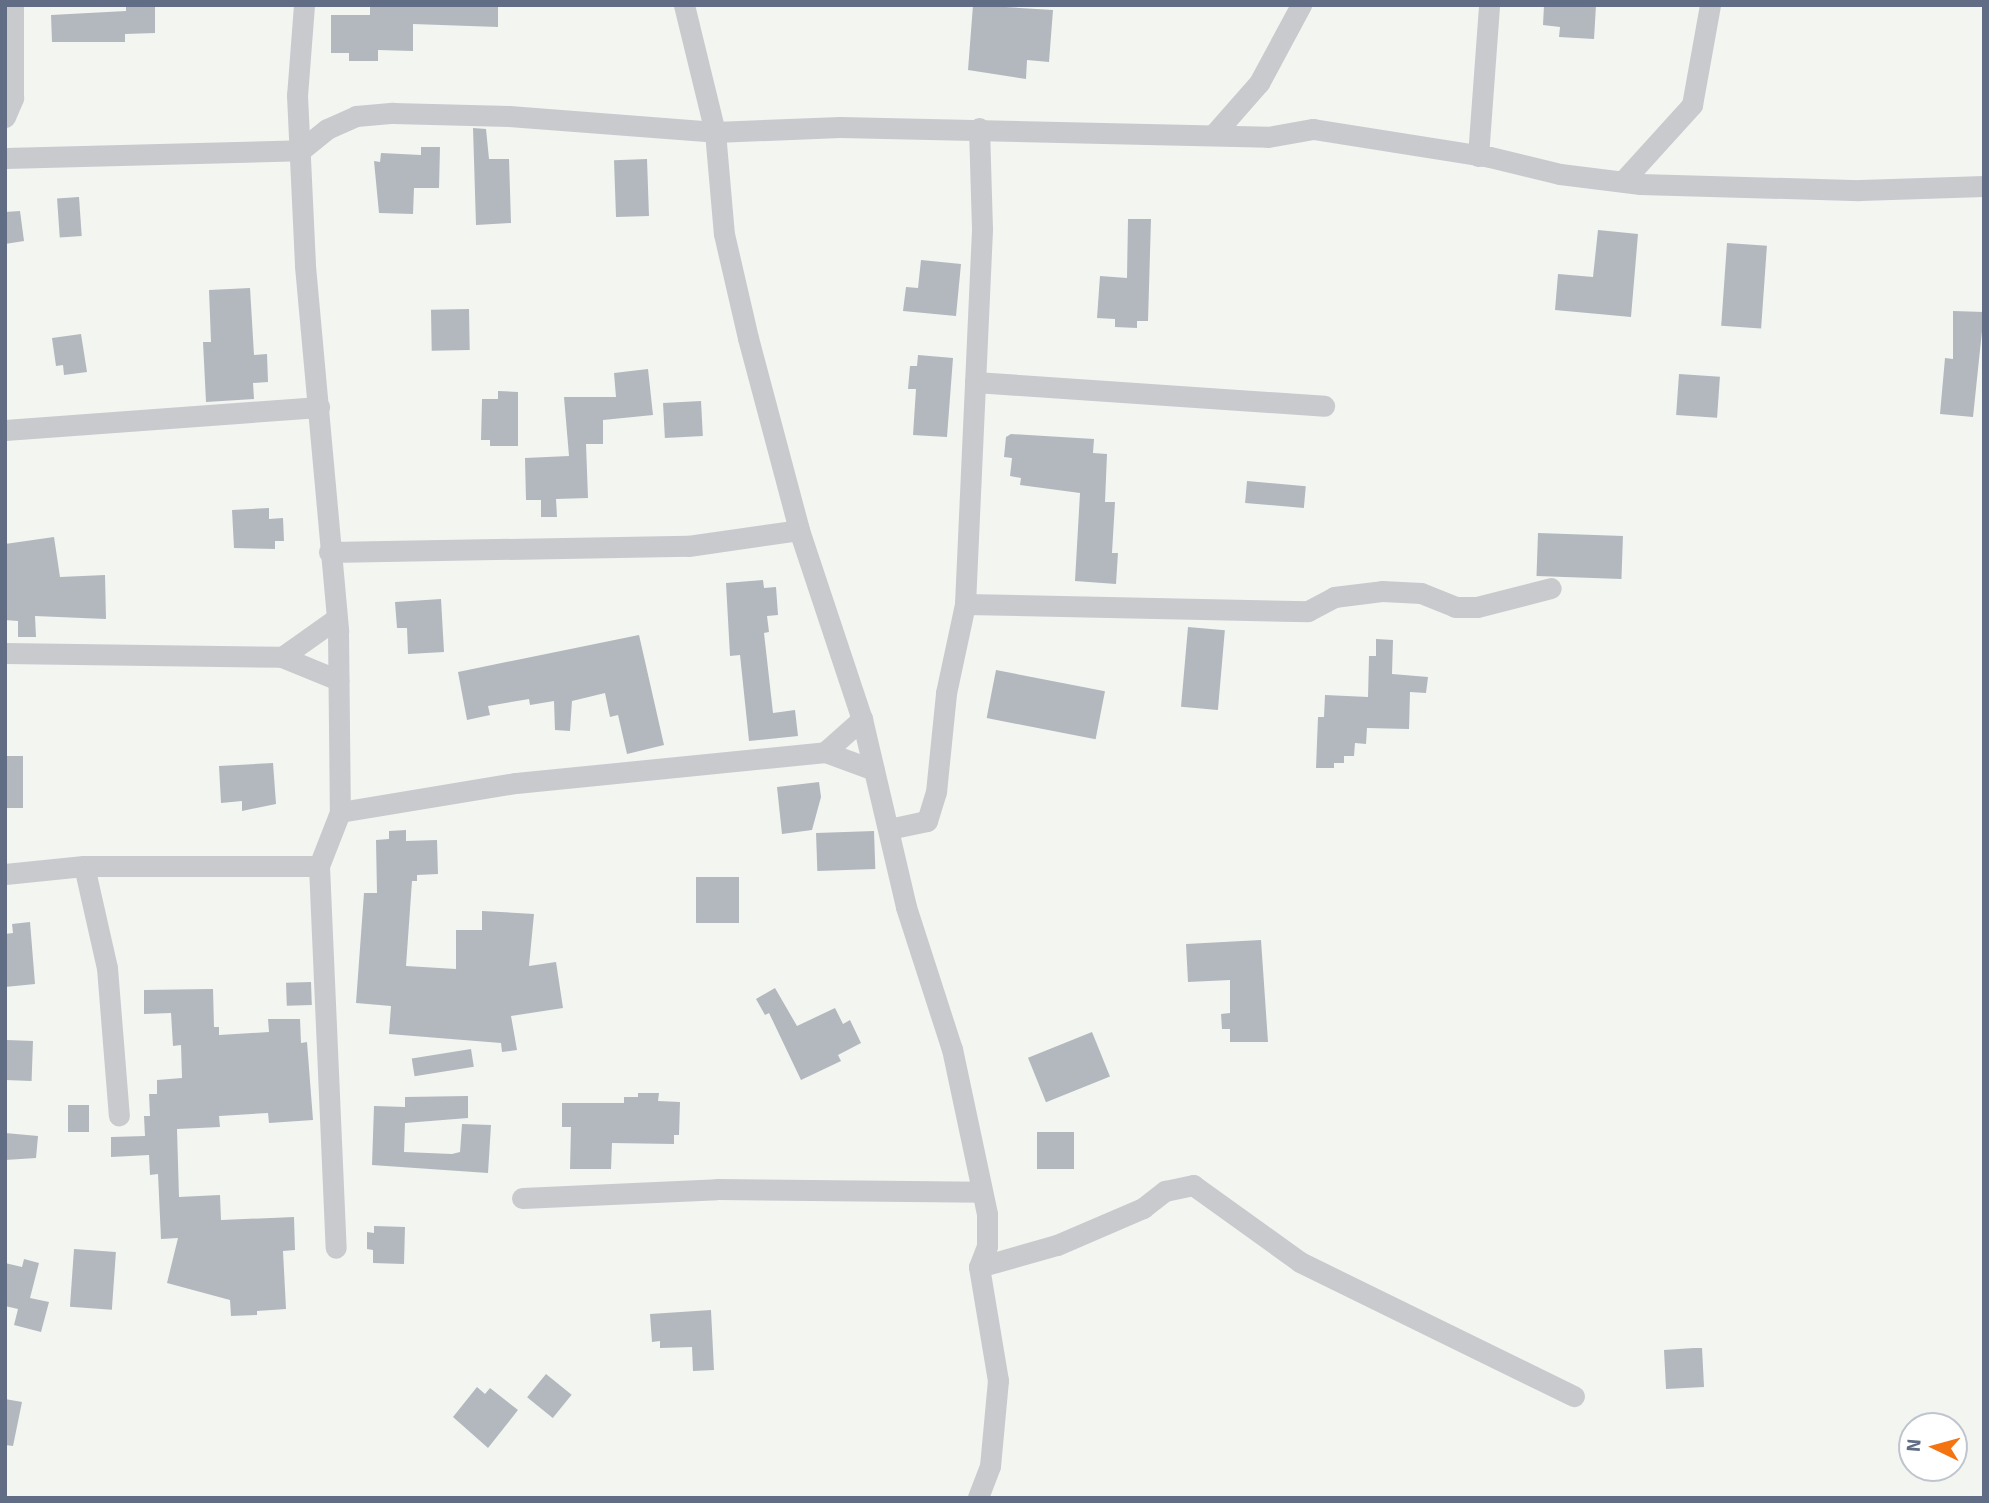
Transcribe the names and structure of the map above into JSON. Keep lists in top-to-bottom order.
{
  "north": "left"
}
